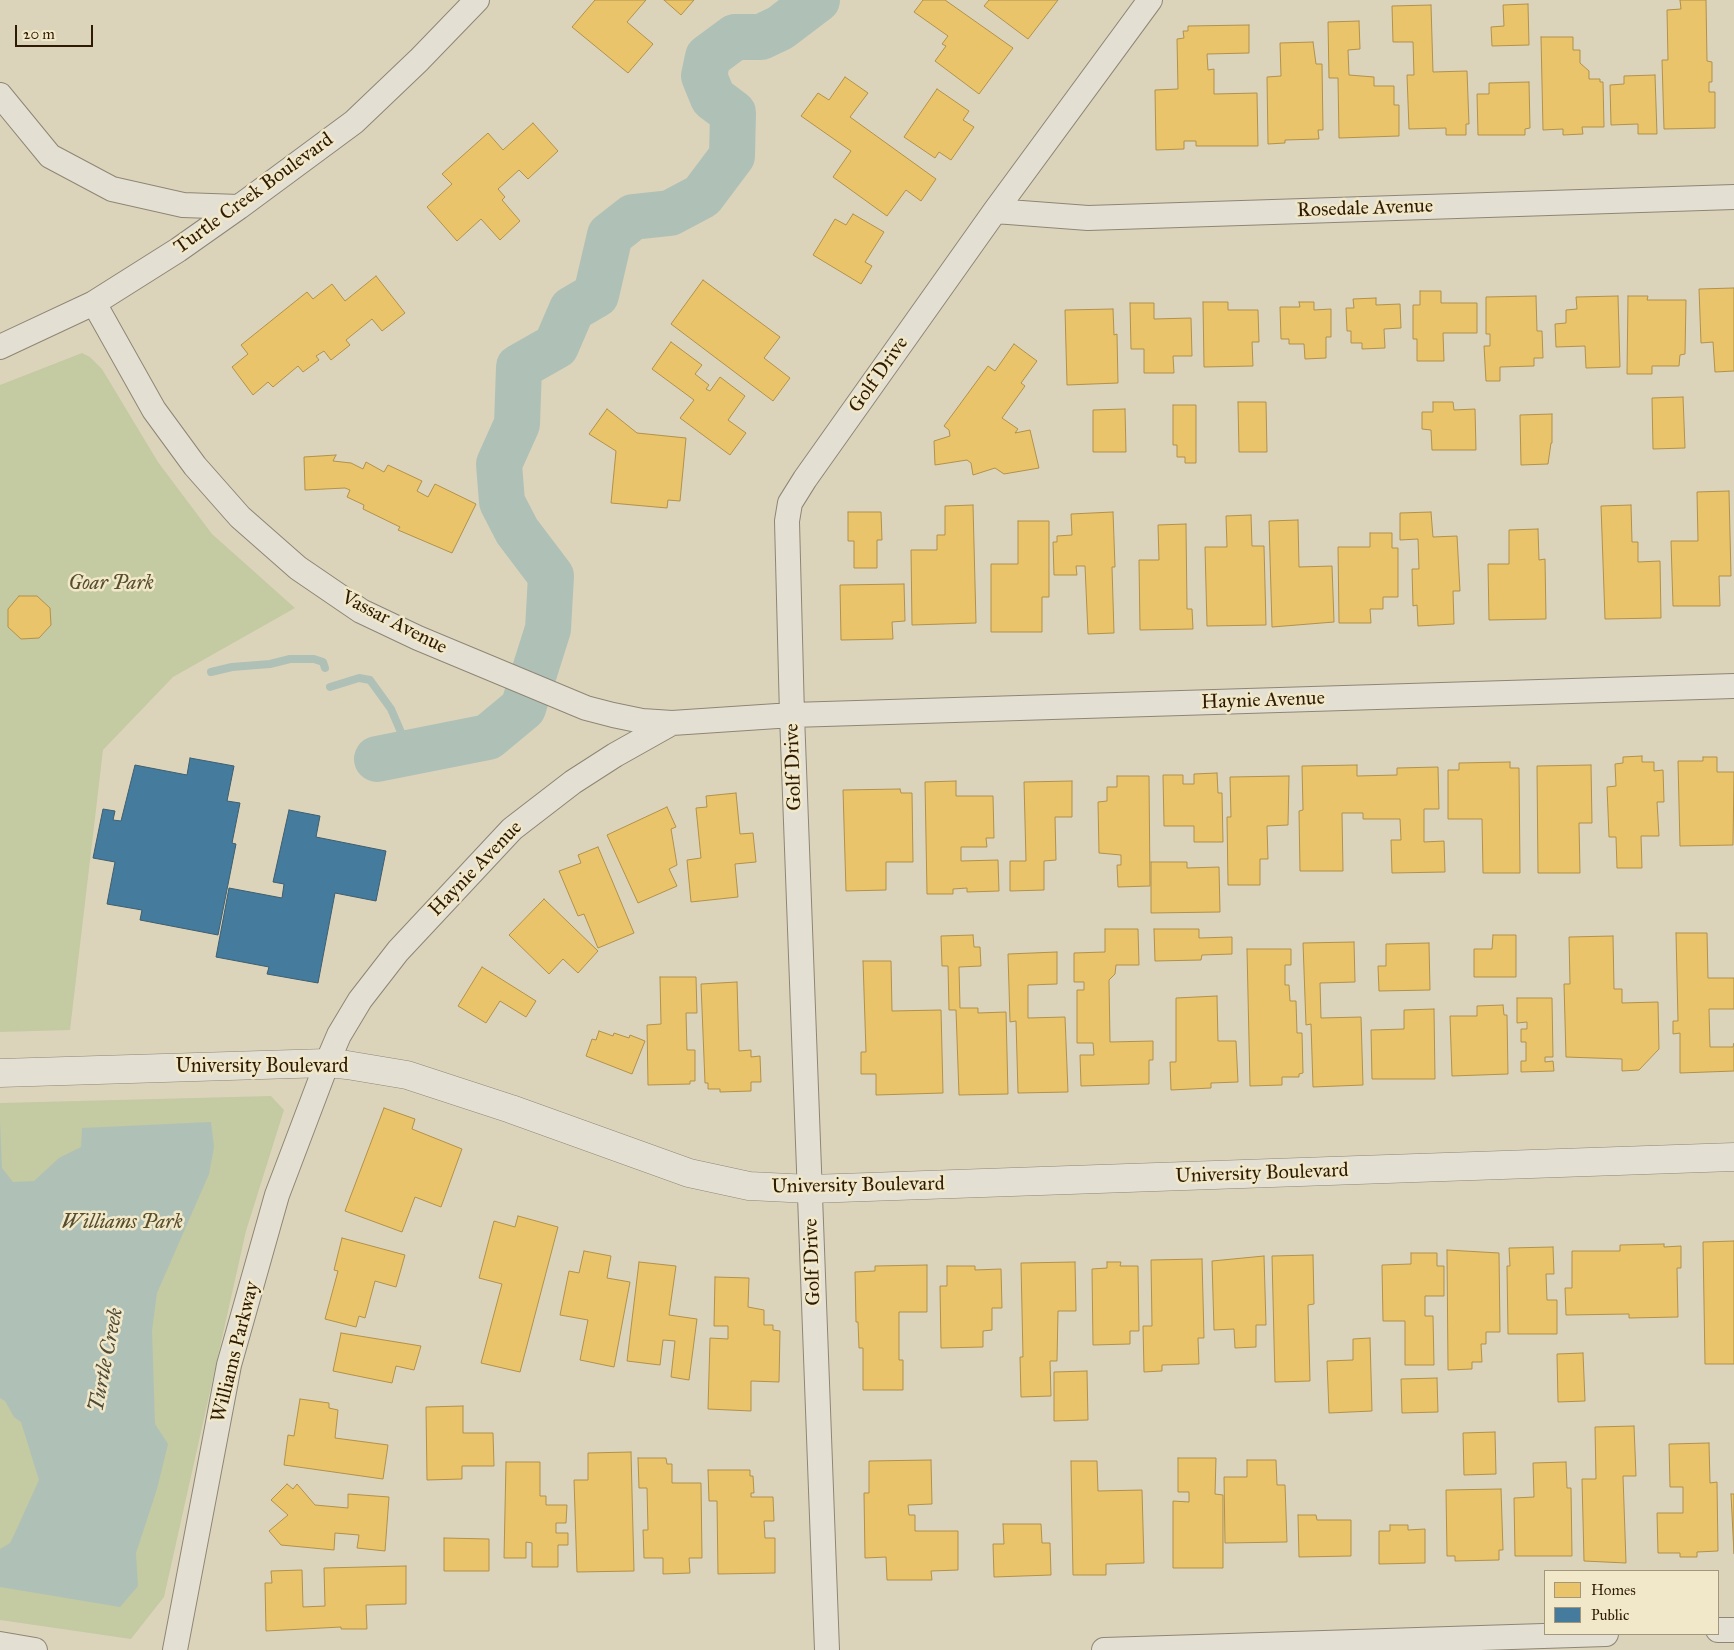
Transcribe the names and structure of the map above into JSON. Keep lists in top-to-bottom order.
{
  "streets": {
    "street": [
      "Turtle Creek Boulevard",
      "Rosedale Avenue",
      "Golf Drive",
      "Vassar Avenue",
      "Haynie Avenue",
      "University Boulevard",
      "Williams Parkway"
    ]
  },
  "crossings": [
    ["Turtle Creek Boulevard", "Vassar Avenue"],
    ["Rosedale Avenue", "Golf Drive"],
    ["Golf Drive", "Vassar Avenue"],
    ["Golf Drive", "Haynie Avenue"],
    ["Golf Drive", "University Boulevard"],
    ["Vassar Avenue", "Haynie Avenue"],
    ["Haynie Avenue", "University Boulevard"],
    ["Haynie Avenue", "Williams Parkway"],
    ["University Boulevard", "Williams Parkway"]
  ],
  "water": ["Turtle Creek"],
  "parks": ["Goar Park", "Williams Park"],
  "legend": ["Homes", "Public"],
  "scale_bar": "20 m"
}
